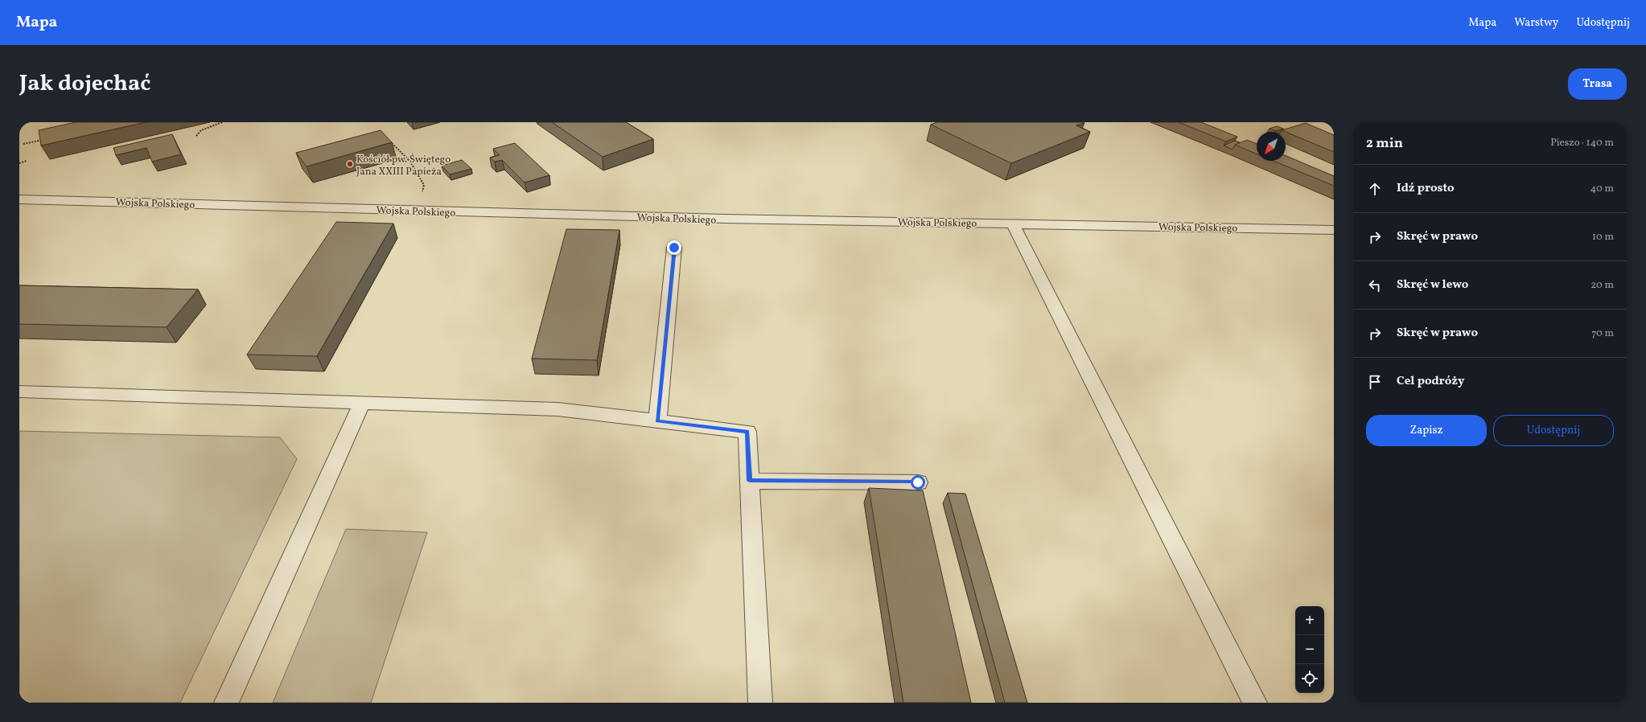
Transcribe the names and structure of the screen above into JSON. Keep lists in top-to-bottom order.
{
  "streets": {
    "street": ["Wojska Polskiego"]
  },
  "places": ["Kościół pw. Świętego Jana XXIII Papieża"],
  "north": "bottom left",
  "page": {
    "header": "Mapa",
    "nav": ["Mapa", "Warstwy", "Udostępnij"],
    "title": "Jak dojechać",
    "buttons": [
      "Trasa",
      ["Zapisz", "Udostępnij"]
    ],
    "heading": ["2 min", "Pieszo · 140 m"],
    "list": [
      ["Idź prosto", "40 m"],
      ["Skręć w prawo", "10 m"],
      ["Skręć w lewo", "20 m"],
      ["Skręć w prawo", "70 m"],
      "Cel podróży"
    ],
    "map_buttons": ["+", "−"]
  }
}
